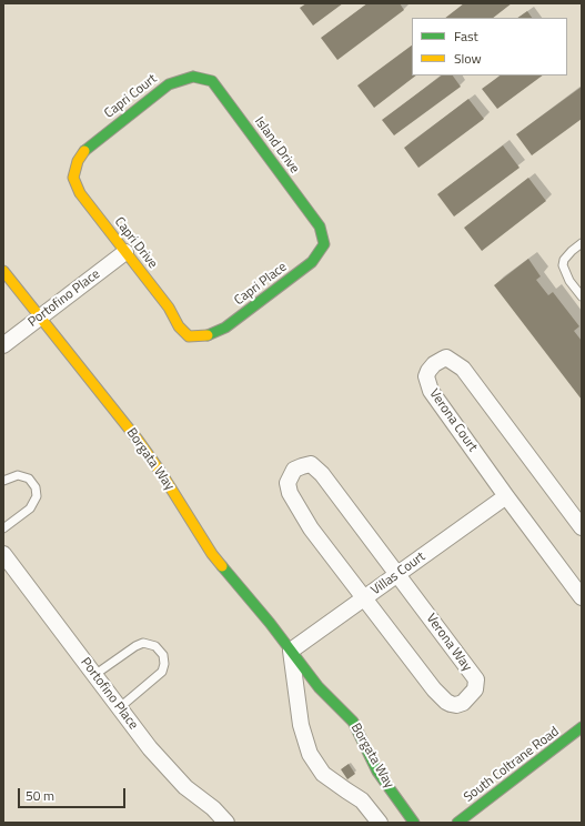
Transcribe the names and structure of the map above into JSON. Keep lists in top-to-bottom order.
{
  "streets": {
    "street": [
      "Capri Court",
      "Island Drive",
      "Capri Drive",
      "Capri Place",
      "Portofino Place",
      "Verona Court",
      "Borgata Way",
      "Villas Court",
      "Verona Way",
      "South Coltrane Road"
    ]
  },
  "crossings": [
    ["Capri Court", "Island Drive"],
    ["Capri Court", "Capri Drive"],
    ["Island Drive", "Capri Place"],
    ["Capri Drive", "Capri Place"],
    ["Capri Drive", "Portofino Place"],
    ["Portofino Place", "Borgata Way"],
    ["Verona Court", "Villas Court"],
    ["Borgata Way", "Villas Court"],
    ["Villas Court", "Verona Way"]
  ],
  "legend": ["Fast", "Slow"],
  "scale_bar": "50 m"
}
